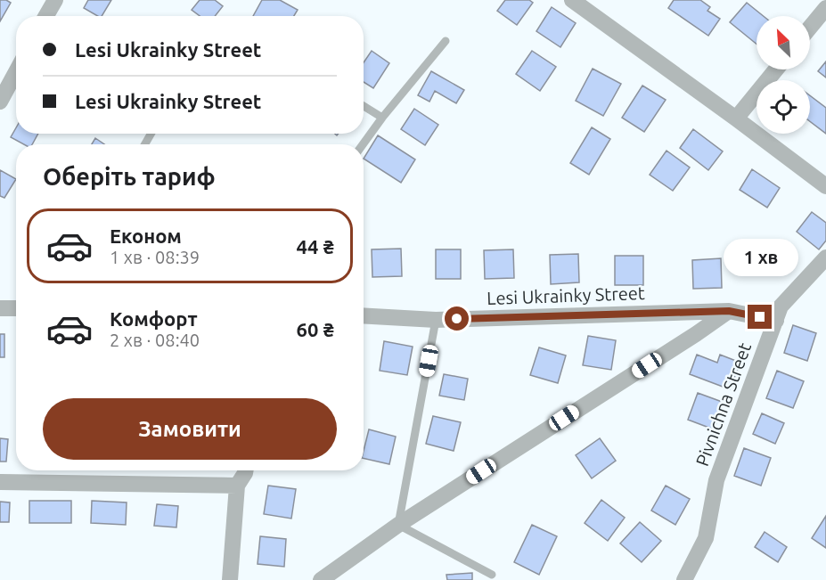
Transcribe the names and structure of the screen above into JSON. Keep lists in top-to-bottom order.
{
  "streets": {
    "street": ["Lesi Ukrainky Street", "Pivnichna Street"]
  },
  "crossings": [
    ["Lesi Ukrainky Street", "Pivnichna Street"]
  ],
  "north": "top left",
  "page": {
    "banner": ["Lesi Ukrainky Street", "Lesi Ukrainky Street"],
    "heading": "Оберіть тариф",
    "list": [
      {
        "name": "Економ",
        "note": "1 хв · 08:39",
        "value": "44 ₴"
      },
      {
        "name": "Комфорт",
        "note": "2 хв · 08:40",
        "value": "60 ₴"
      }
    ],
    "bubble": "1 хв",
    "buttons": "Замовити"
  }
}
